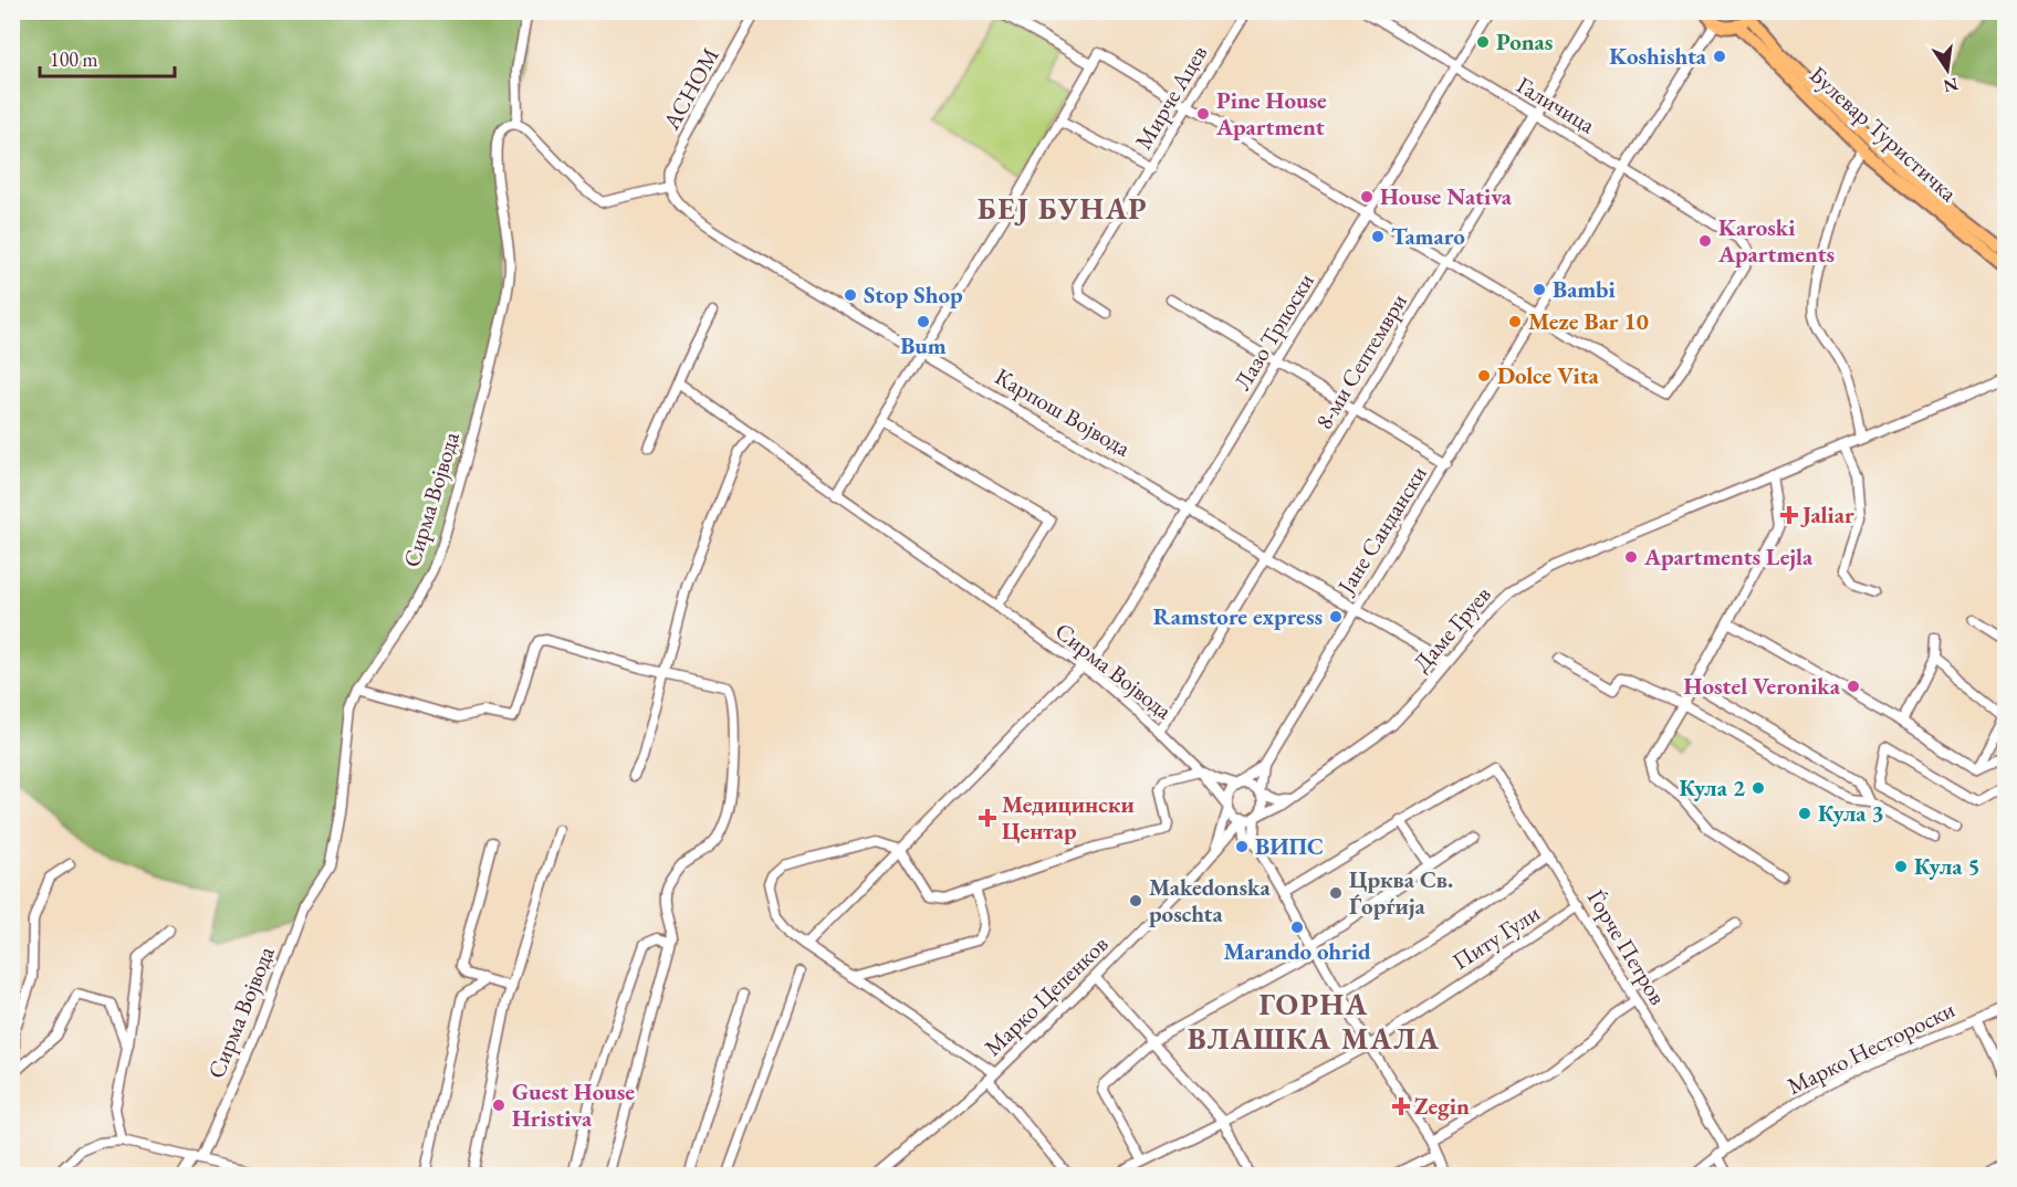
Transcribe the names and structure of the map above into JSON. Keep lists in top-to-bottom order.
{
  "streets": {
    "main road": ["Булевар Туристичка"],
    "street": [
      "АСНОМ",
      "Мирче Ацев",
      "Галичица",
      "Лазо Трпоски",
      "8-ми Септември",
      "Карпош Војвода",
      "Сирма Војвода",
      "Јане Сандански",
      "Даме Груев",
      "Питу Гули",
      "Ѓорче Петров",
      "Марко Цепенков",
      "Марко Нестороски"
    ]
  },
  "crossings": [
    ["АСНОМ", "Карпош Војвода"],
    ["Галичица", "Лазо Трпоски"],
    ["Галичица", "8-ми Септември"],
    ["Галичица", "Јане Сандански"],
    ["Лазо Трпоски", "Карпош Војвода"],
    ["Лазо Трпоски", "Сирма Војвода"],
    ["8-ми Септември", "Карпош Војвода"],
    ["8-ми Септември", "Сирма Војвода"],
    ["Карпош Војвода", "Јане Сандански"],
    ["Карпош Војвода", "Даме Груев"],
    ["Јане Сандански", "Даме Груев"],
    ["Питу Гули", "Ѓорче Петров"],
    ["Ѓорче Петров", "Марко Нестороски"]
  ],
  "districts": ["БЕЈ БУНАР", "ГОРНА ВЛАШКА МАЛА"],
  "places": {
    "other": [
      "Ponas",
      "Koshishta",
      "Pine House Apartment",
      "House Nativa",
      "Tamaro",
      "Karoski Apartments",
      "Bambi",
      "Stop Shop",
      "Bum",
      "Meze Bar 10",
      "Dolce Vita",
      "Apartments Lejla",
      "Ramstore express",
      "Hostel Veronika",
      "Кула 2",
      "Кула 3",
      "ВИПС",
      "Кула 5",
      "Црква Св. Ѓoрѓијa",
      "Makedonska poschta",
      "Marando ohrid",
      "Guest House Hristiva"
    ],
    "health": ["Jaliar", "Медицински Центар", "Zegin"]
  },
  "scale_bar": "100 m",
  "north": "bottom"
}
